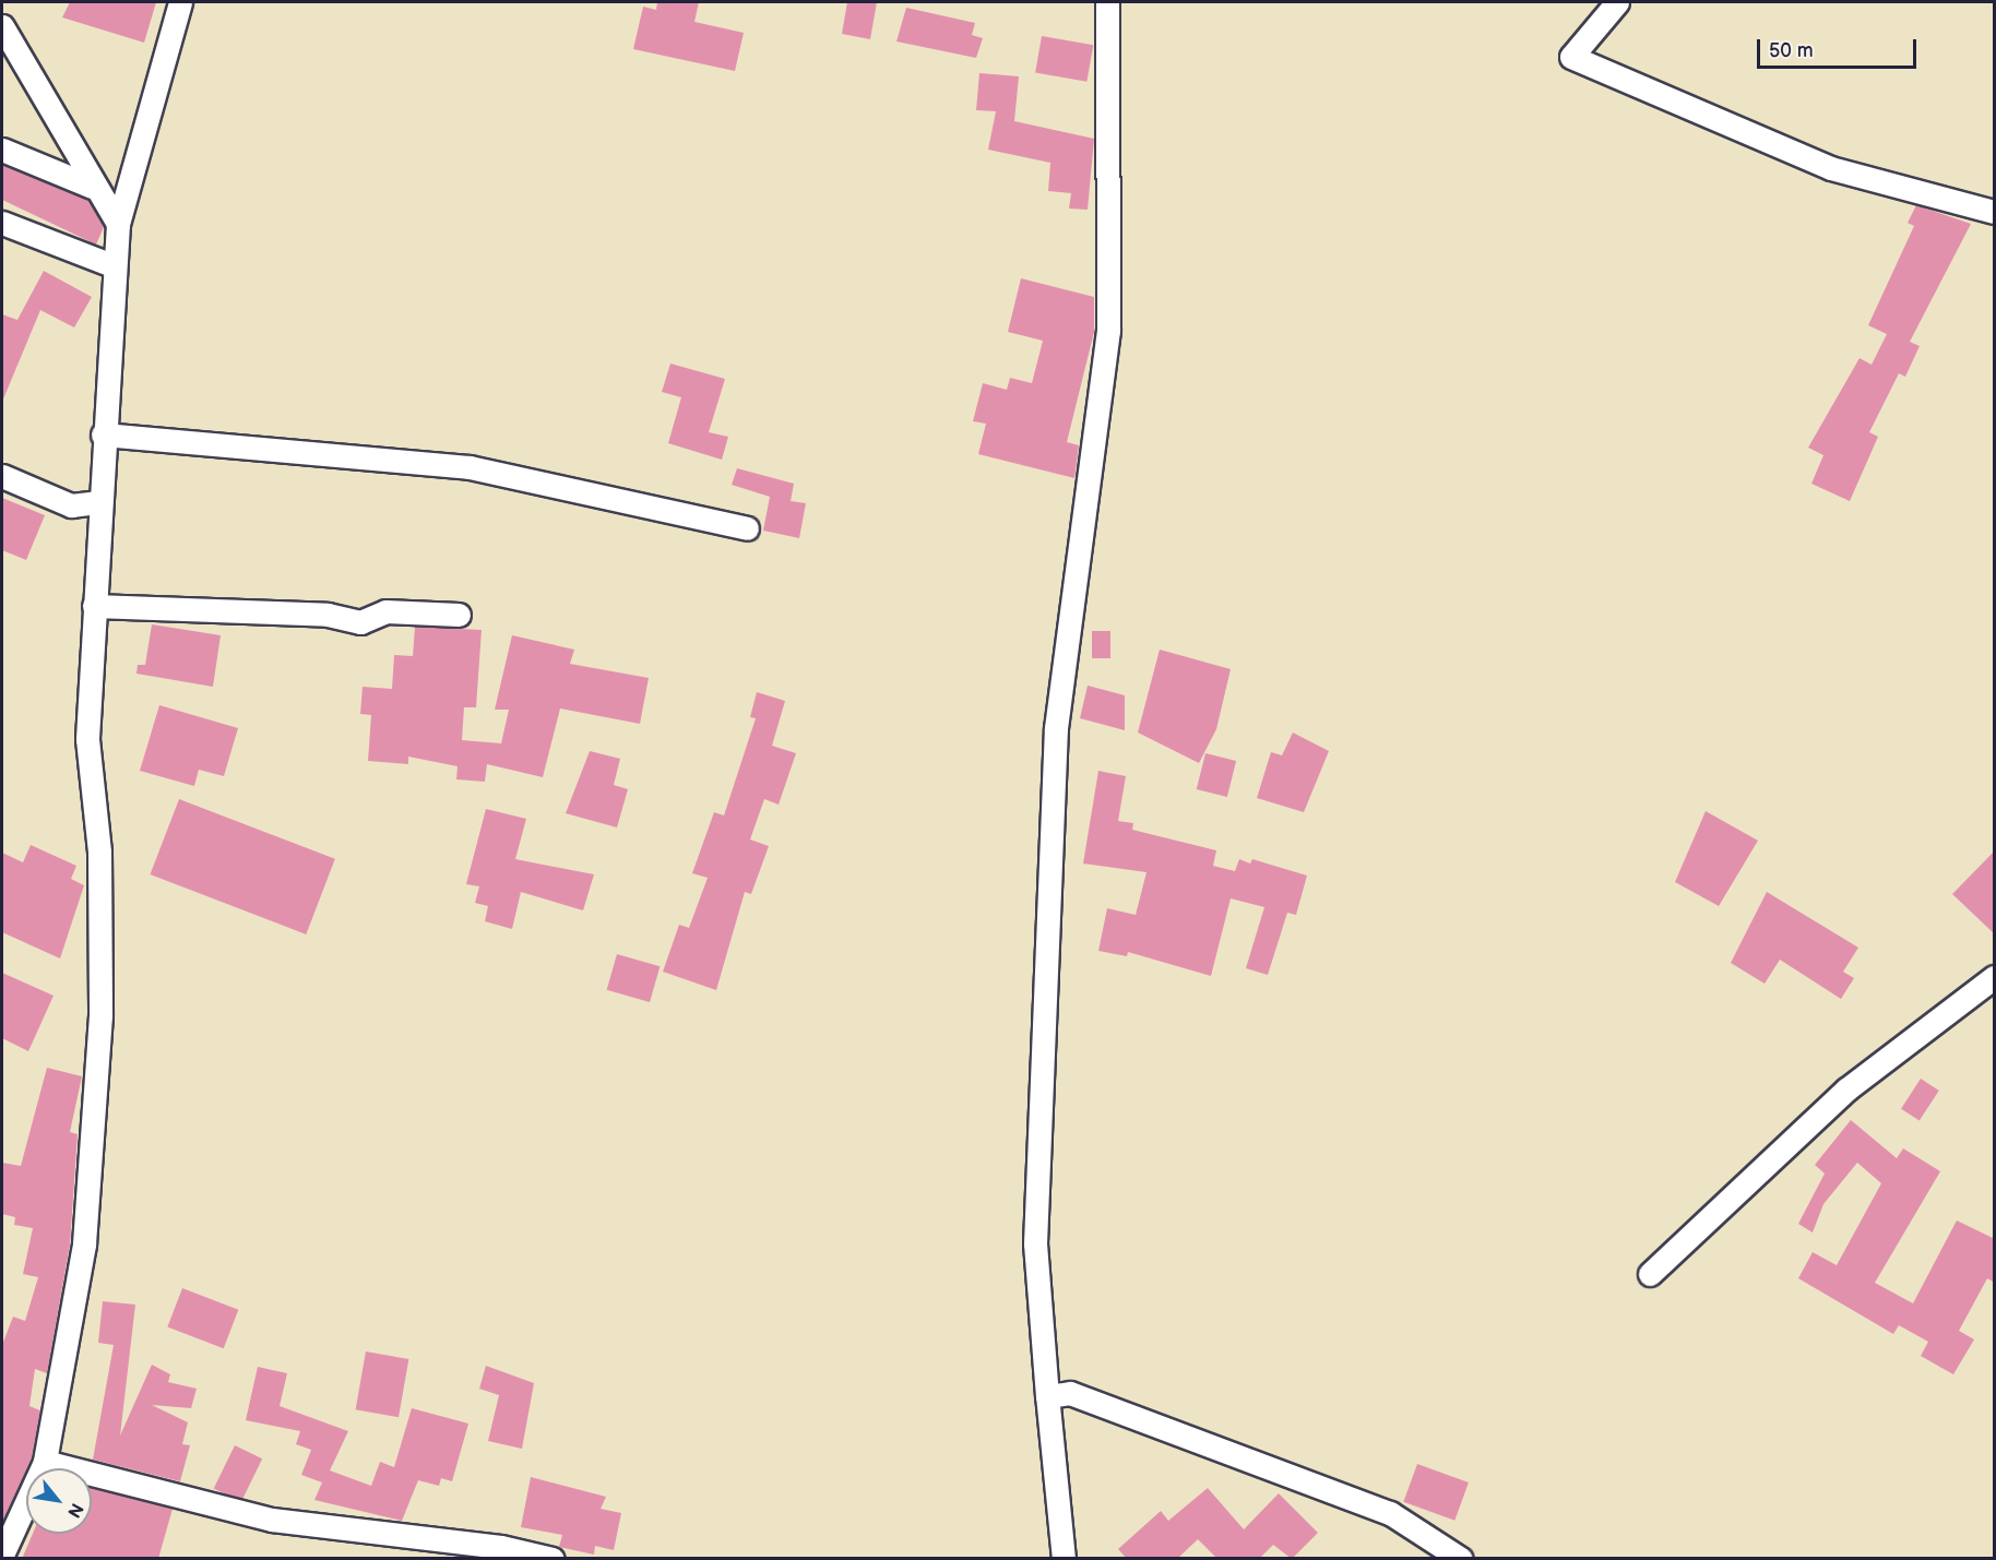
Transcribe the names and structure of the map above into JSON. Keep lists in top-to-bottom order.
{
  "scale_bar": "50 m",
  "north": "bottom right"
}
